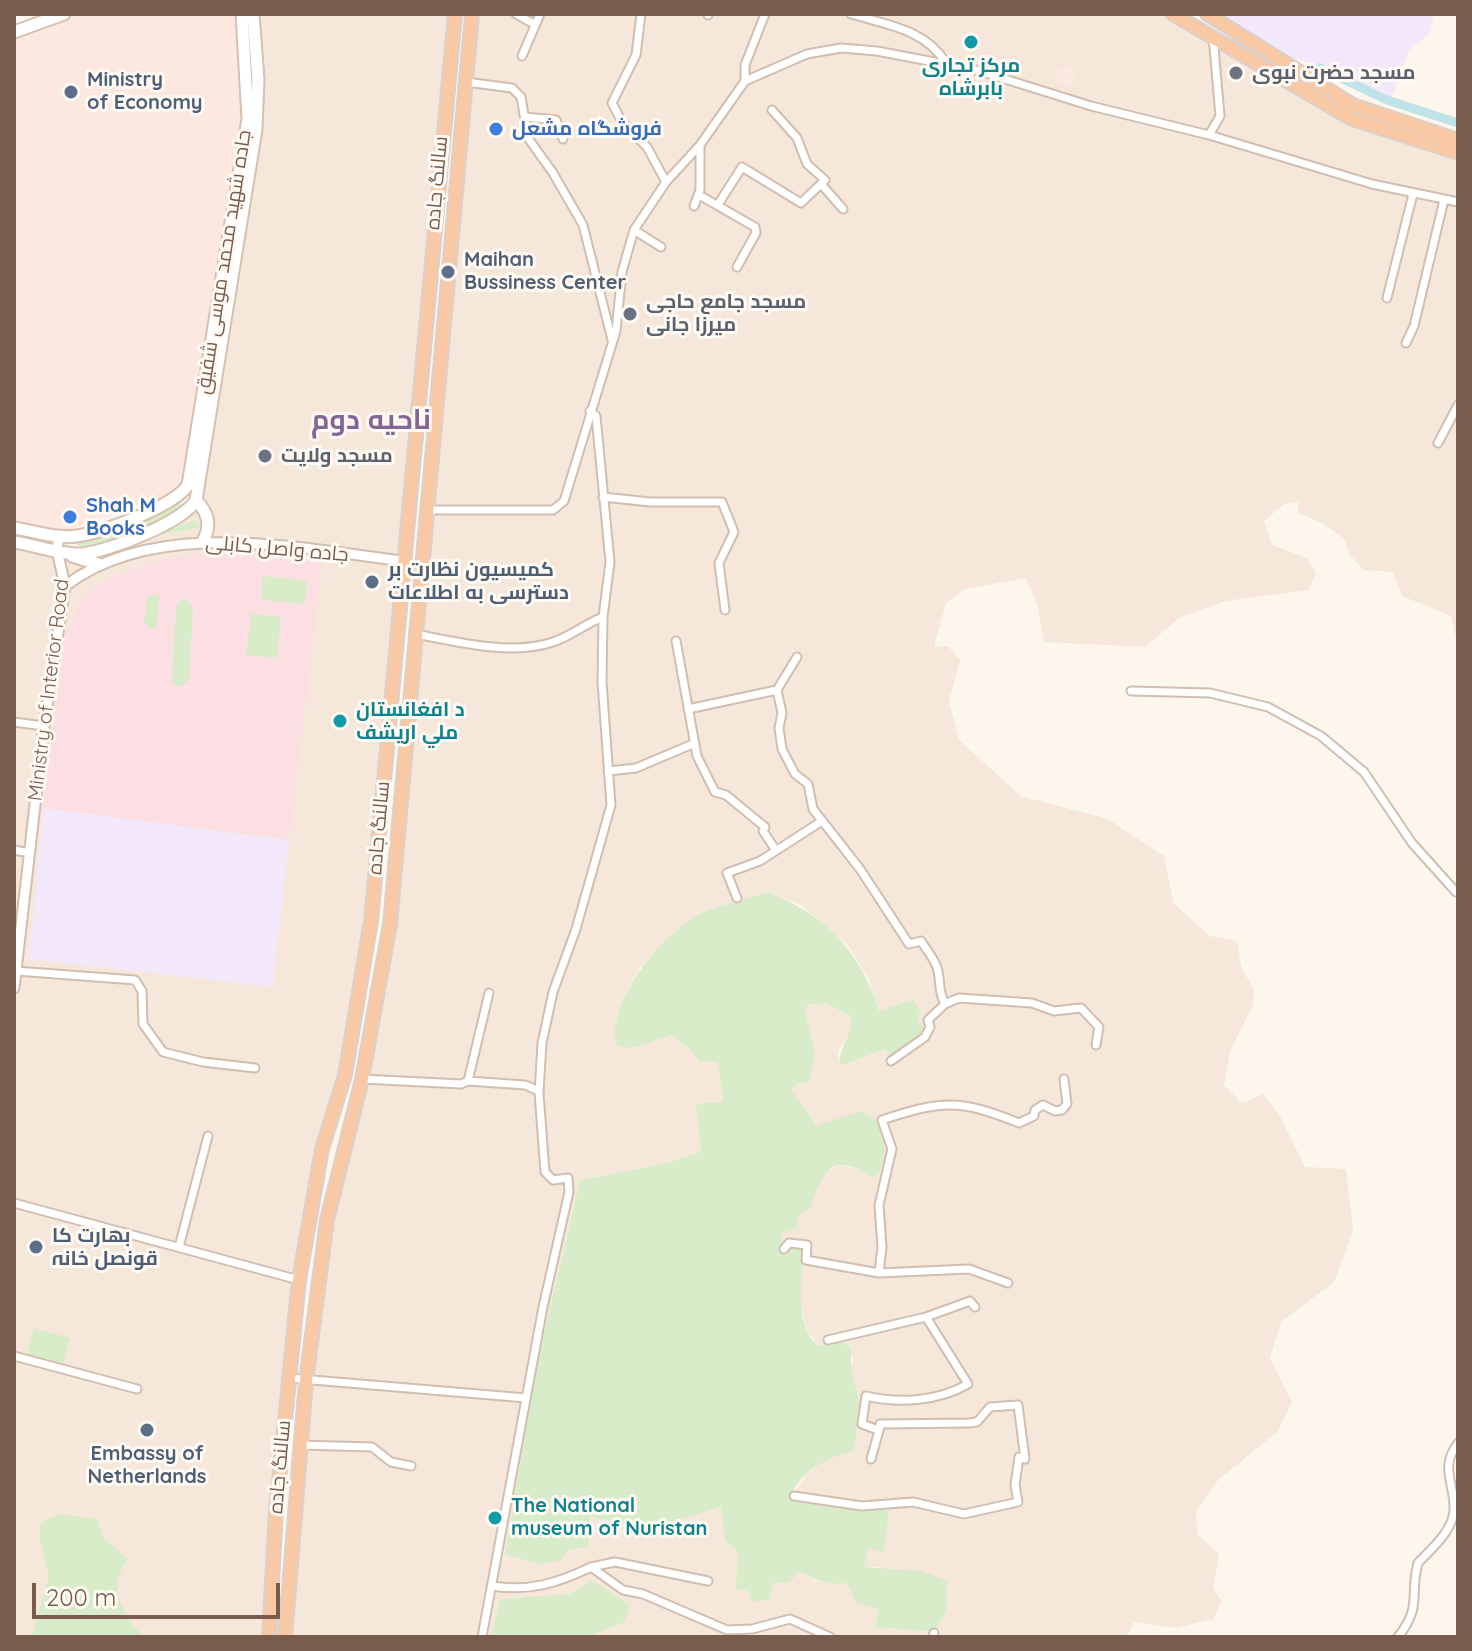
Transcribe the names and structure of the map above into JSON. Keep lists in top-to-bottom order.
{
  "streets": {
    "highway": ["سالنگ جاده"],
    "main road": ["جاده شهید محمد موسی شفیق"],
    "street": ["جاده واصل کابلی", "Ministry of Interior Road"]
  },
  "crossings": [
    ["سالنگ جاده", "جاده واصل کابلی"],
    ["جاده شهید محمد موسی شفیق", "Ministry of Interior Road"],
    ["جاده واصل کابلی", "Ministry of Interior Road"]
  ],
  "districts": ["ناحیه دوم"],
  "places": [
    "مرکز تجاری بابرشاه",
    "مسجد حضرت نبوی",
    "Ministry of Economy",
    "فروشگاه مشعل",
    "Maihan Bussiness Center",
    "مسجد جامع حاجی میرزا جانی",
    "مسجد ولایت",
    "Shah M Books",
    "کمیسیون نظارت بر دسترسی به اطلاعات",
    "د افغانستان ملي اریشف",
    "بھارت کا قونصل خانہ",
    "Embassy of Netherlands",
    "The National museum of Nuristan"
  ],
  "scale_bar": "200 m"
}
